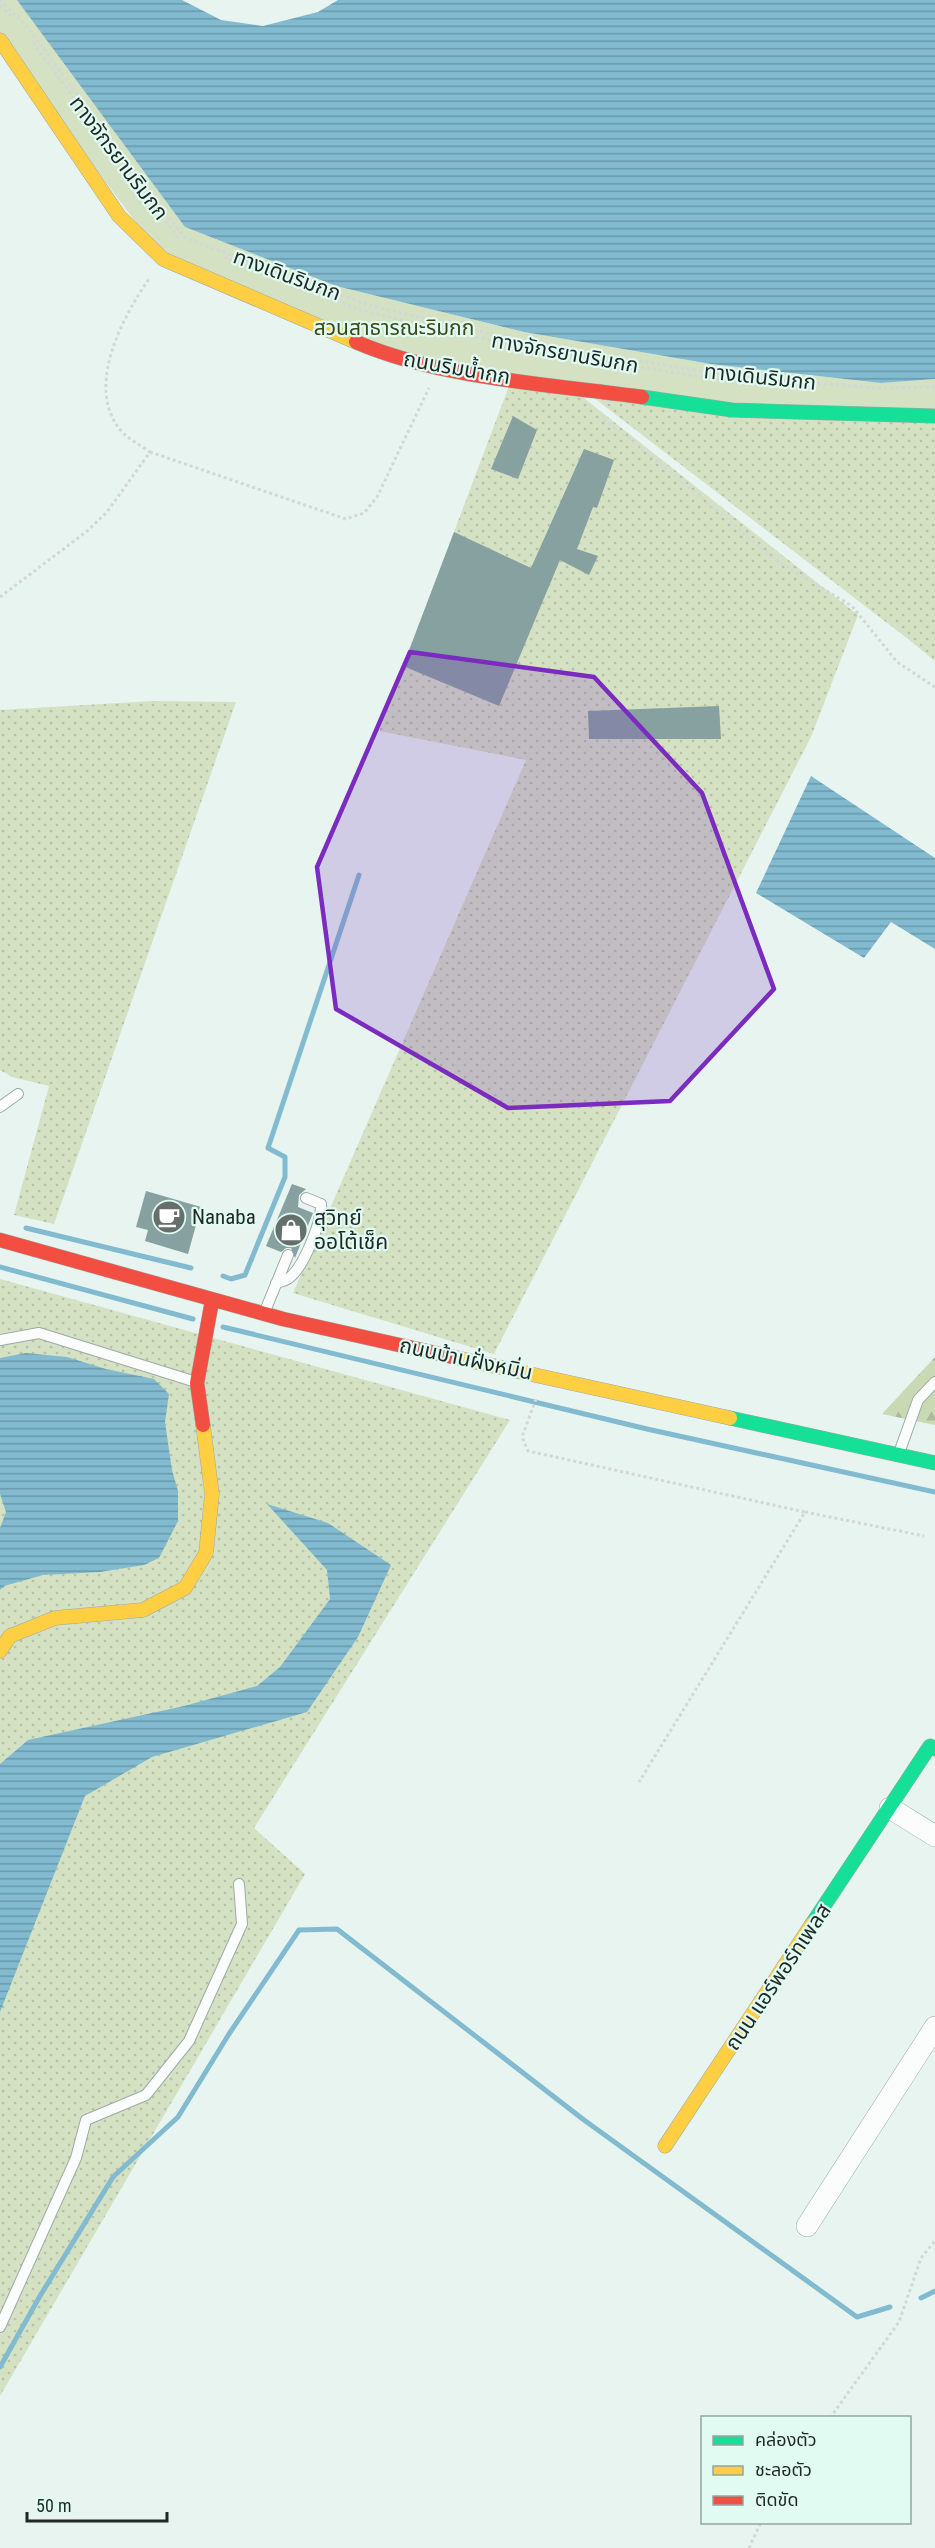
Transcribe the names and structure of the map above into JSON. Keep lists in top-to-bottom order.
{
  "streets": {
    "street": ["ถนนริมน้ำกก", "ถนนบ้านฝั่งหมิ่น", "ถนน แอร์พอร์ทเพลส"],
    "path": ["ทางจักรยานริมกก", "ทางเดินริมกก"]
  },
  "parks": ["สวนสาธารณะริมกก"],
  "places": {
    "cafe": ["Nanaba"],
    "shop": ["สุวิทย์ ออโต้เช็ค"]
  },
  "legend": ["คล่องตัว", "ชะลอตัว", "ติดขัด"],
  "scale_bar": "50 m"
}
